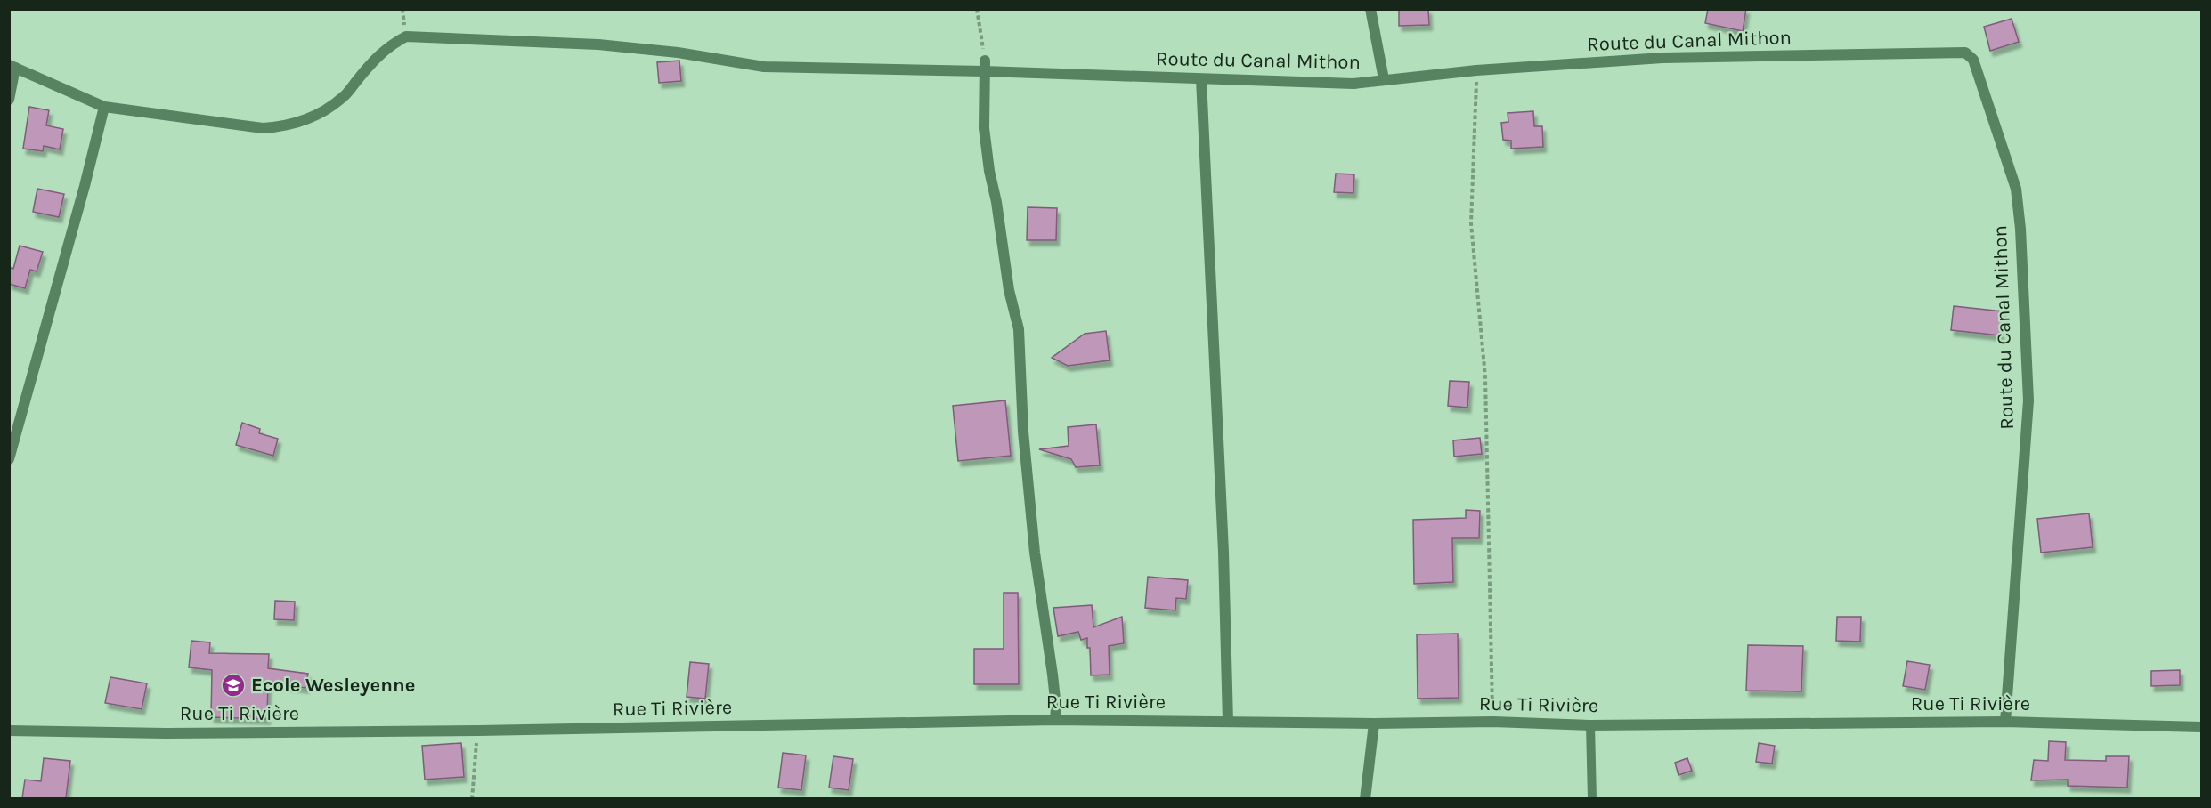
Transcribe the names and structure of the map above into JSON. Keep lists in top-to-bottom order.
{
  "streets": {
    "street": ["Route du Canal Mithon", "Rue Ti Rivière"]
  },
  "crossings": [
    ["Route du Canal Mithon", "Rue Ti Rivière"]
  ],
  "places": {
    "school or university": ["Ecole Wesleyenne"]
  }
}
